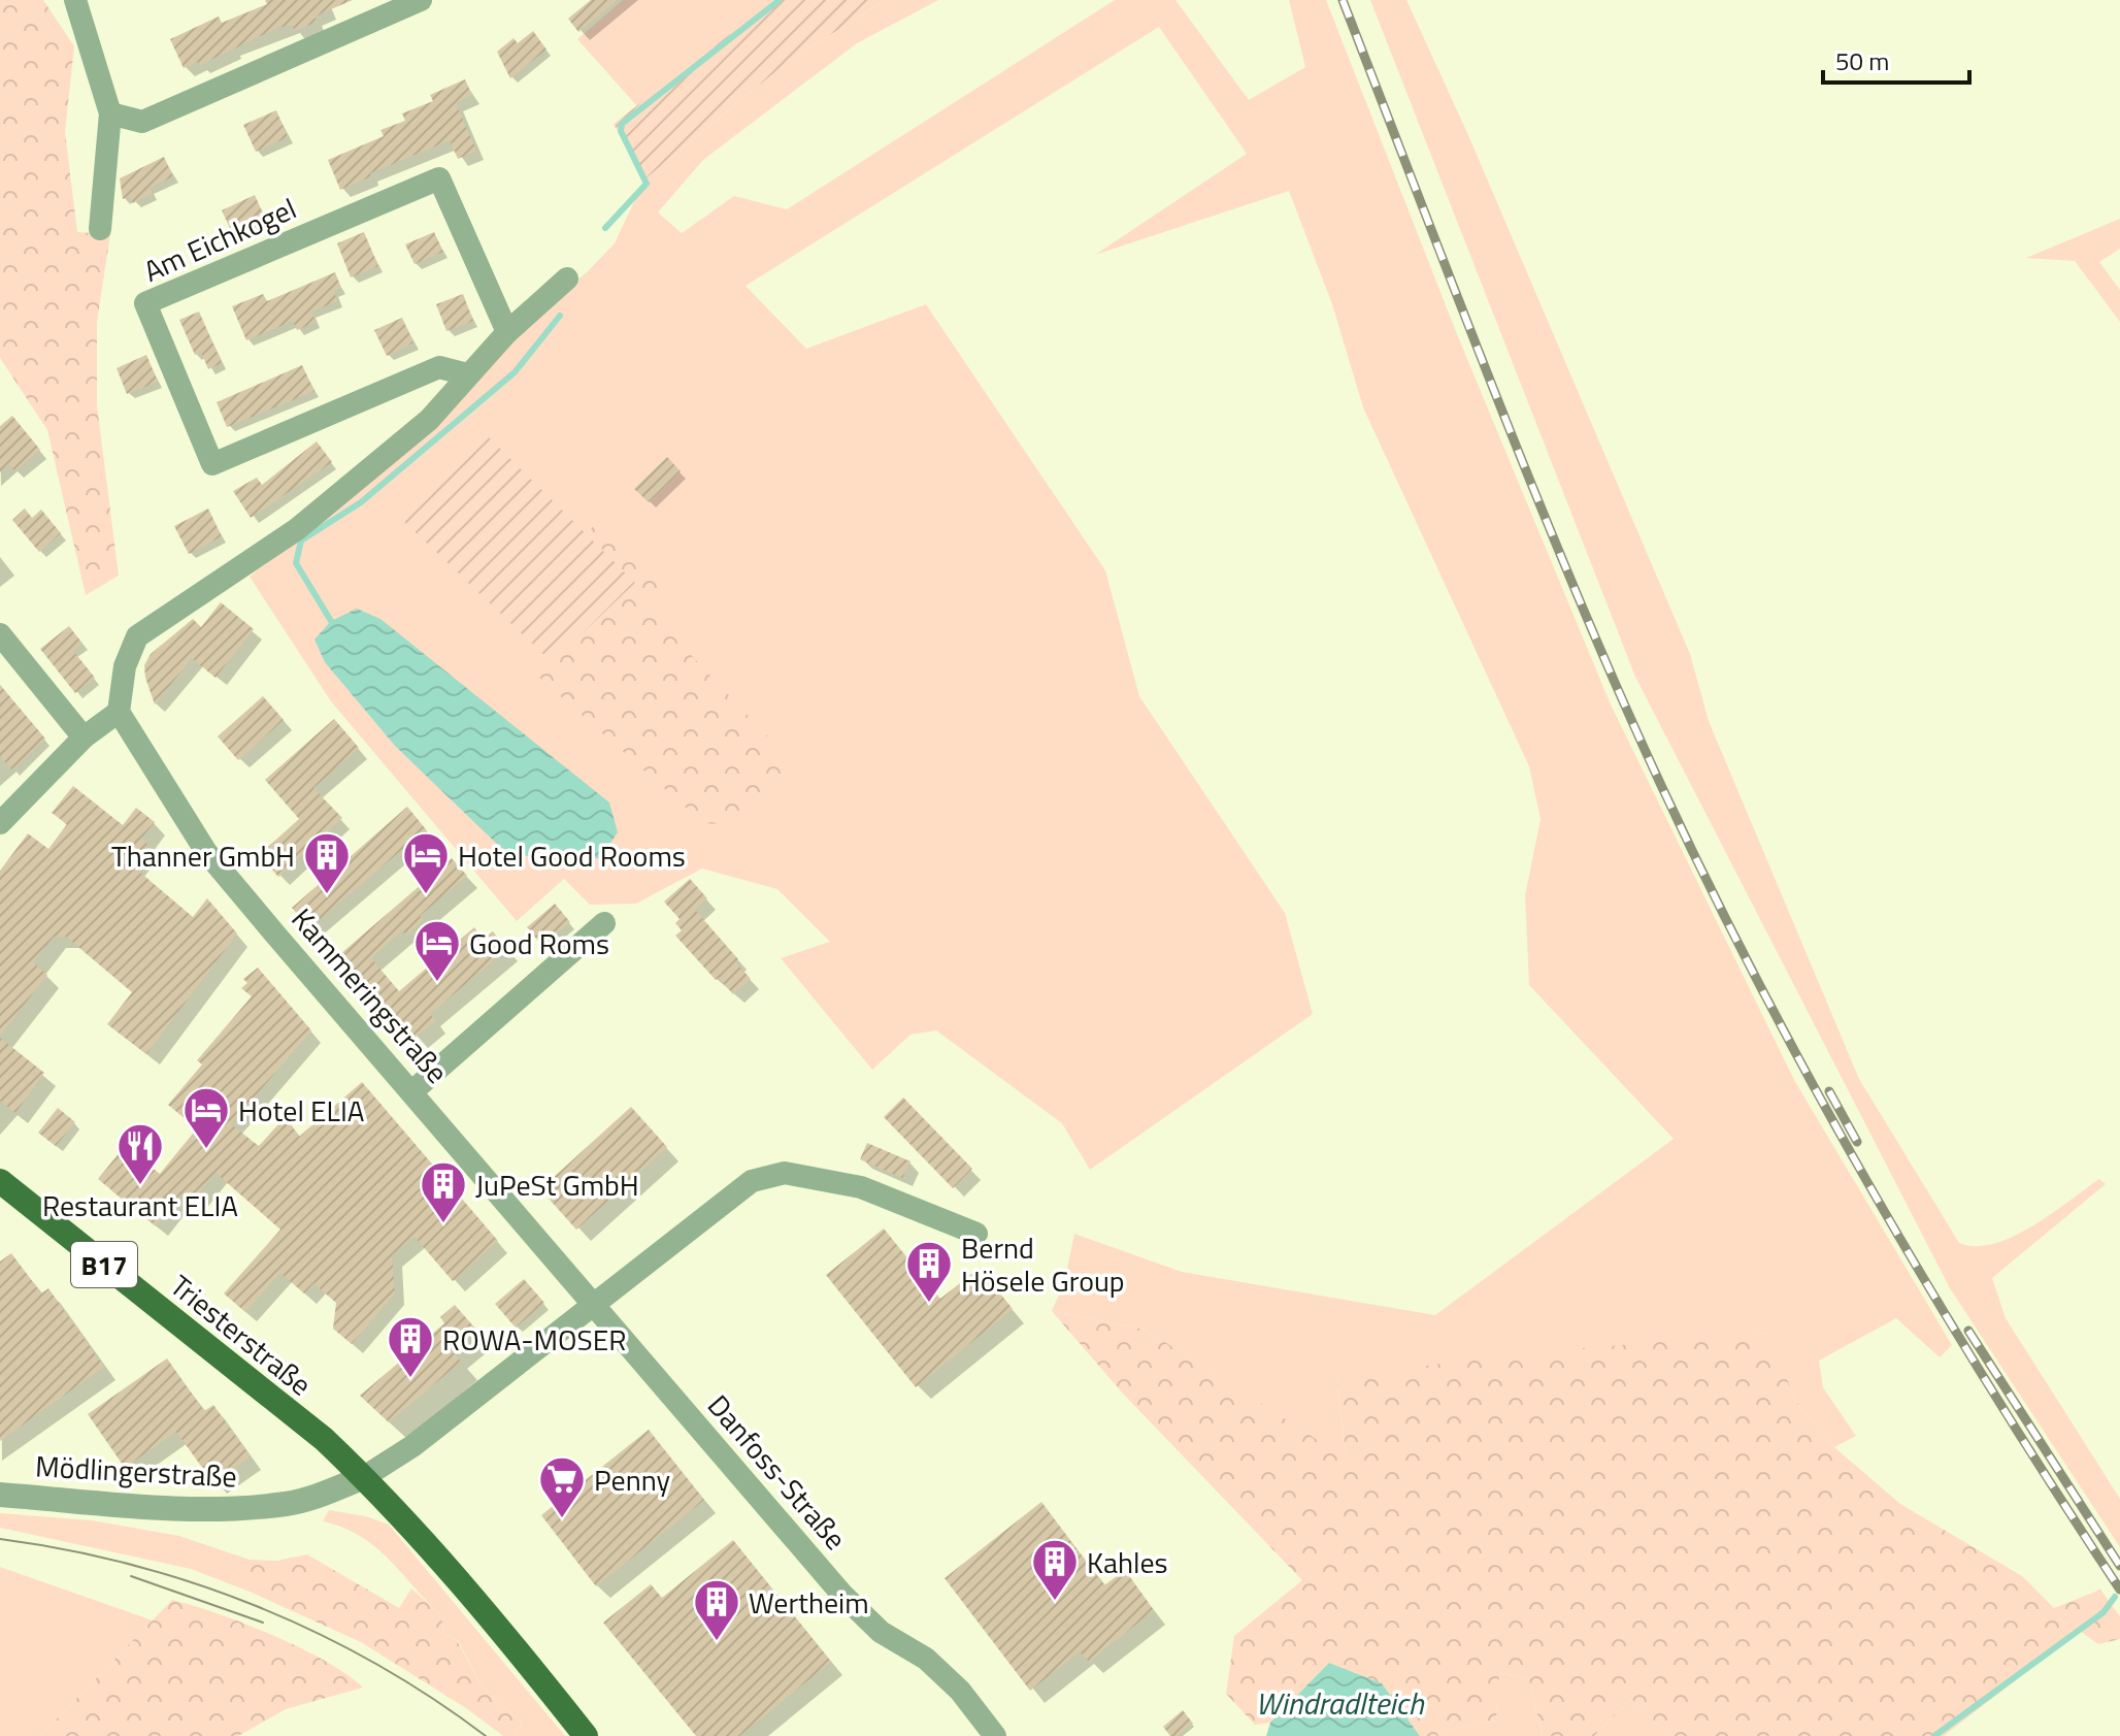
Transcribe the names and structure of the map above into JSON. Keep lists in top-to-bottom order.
{
  "streets": {
    "main road": ["B17", "Triesterstraße"],
    "street": [
      "Am Eichkogel",
      "Kammeringstraße",
      "Mödlingerstraße",
      "Danfoss-Straße"
    ]
  },
  "crossings": [
    ["Kammeringstraße", "Danfoss-Straße"],
    ["B17", "Triesterstraße"],
    ["B17", "Mödlingerstraße"],
    ["Triesterstraße", "Mödlingerstraße"]
  ],
  "water": ["Windradlteich"],
  "places": {
    "building": [
      "Thanner GmbH",
      "JuPeSt GmbH",
      "Bernd Hösele Group",
      "ROWA-MOSER",
      "Kahles",
      "Wertheim"
    ],
    "hotel": ["Hotel Good Rooms", "Good Roms", "Hotel ELIA"],
    "restaurant": ["Restaurant ELIA"],
    "supermarket": ["Penny"]
  },
  "scale_bar": "50 m"
}
